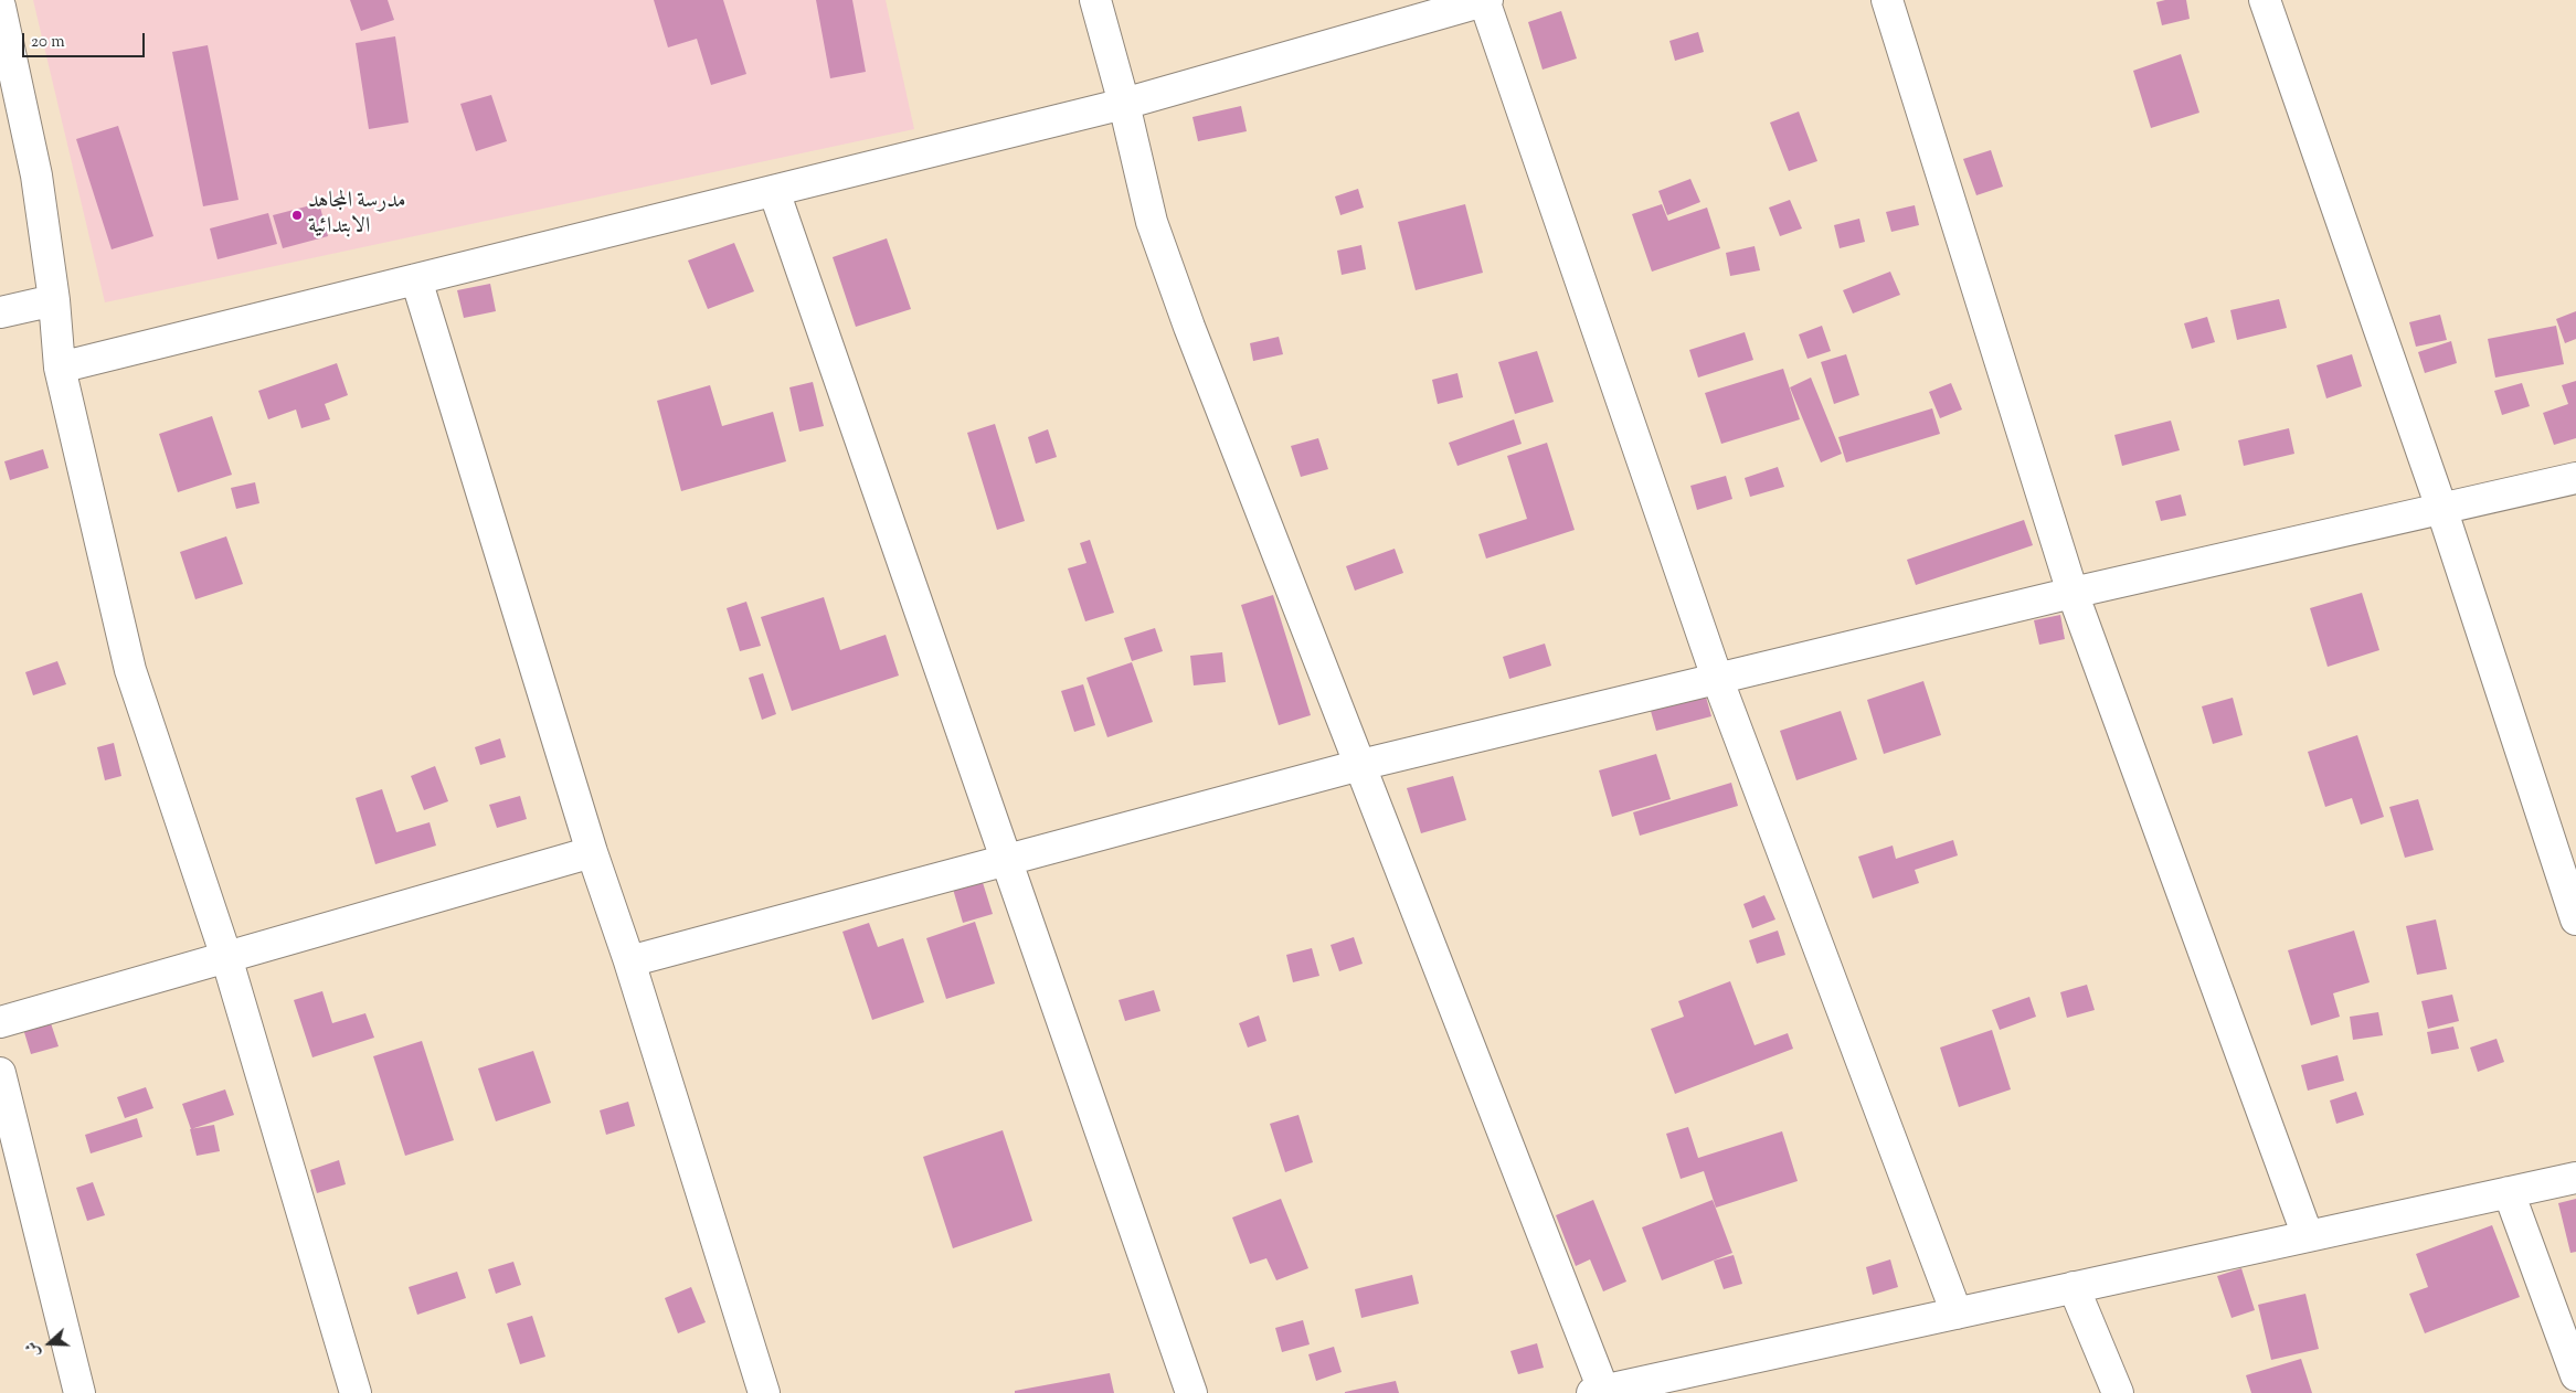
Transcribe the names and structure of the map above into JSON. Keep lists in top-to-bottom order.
{
  "places": ["مدرسة المجاهد الابتدائية"],
  "scale_bar": "20 m",
  "north": "left"
}
